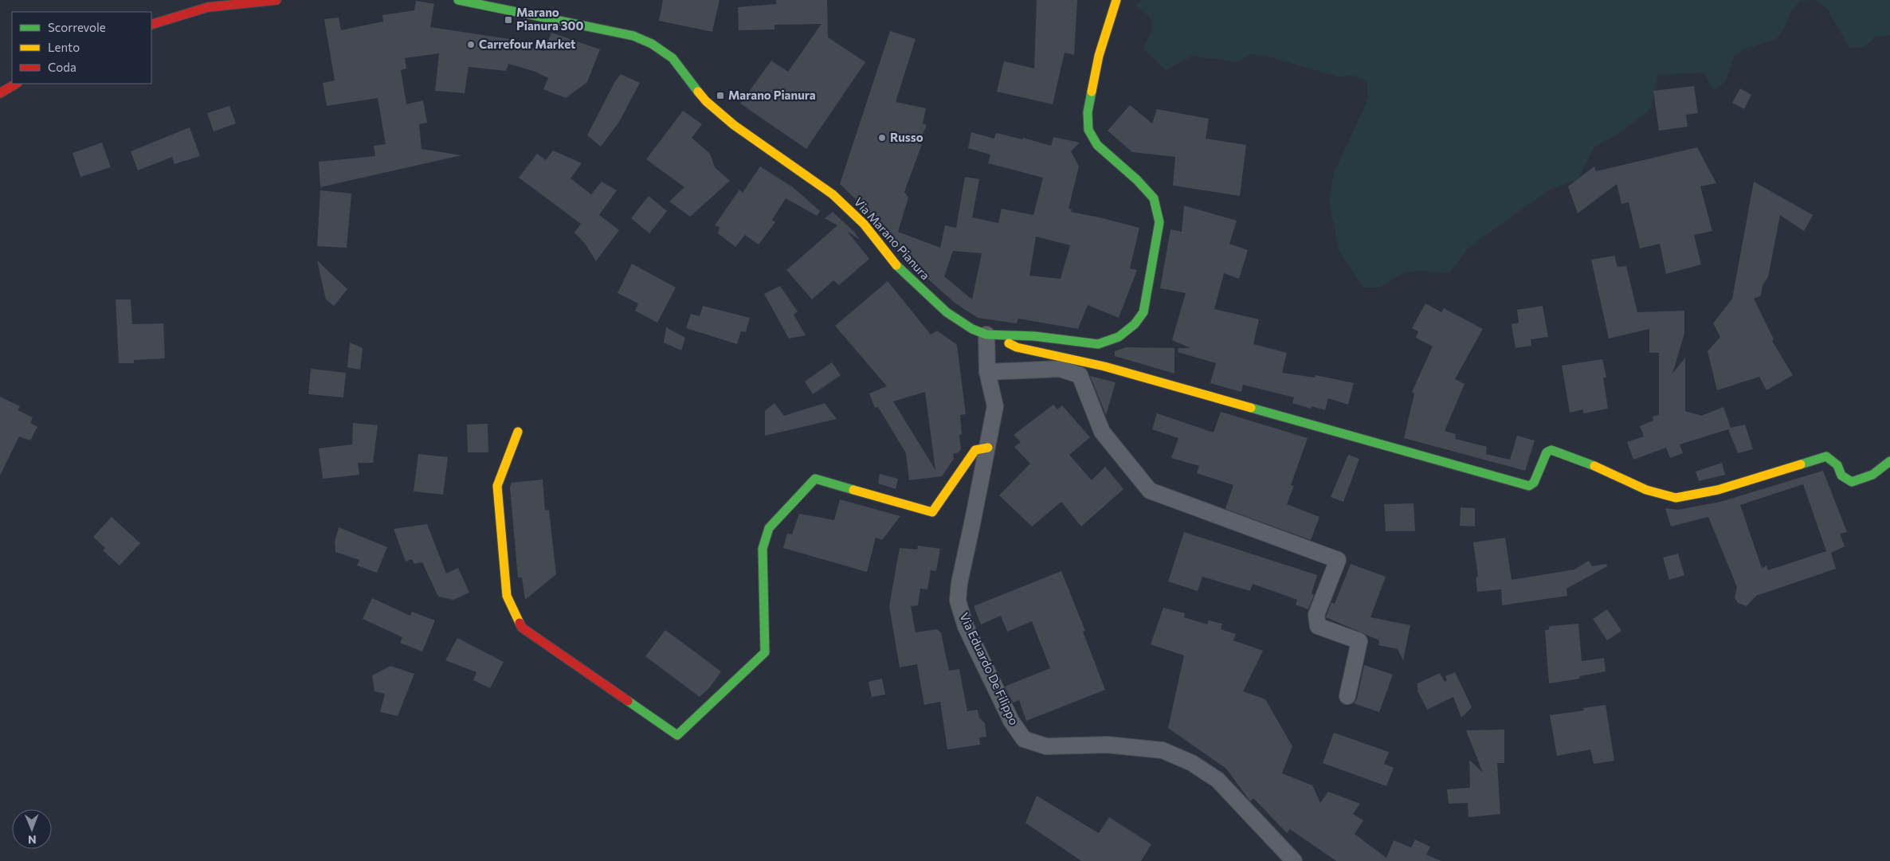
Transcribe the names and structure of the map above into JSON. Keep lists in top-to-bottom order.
{
  "streets": {
    "street": ["Via Marano Pianura", "Via Eduardo De Filippo"]
  },
  "crossings": [
    ["Via Marano Pianura", "Via Eduardo De Filippo"]
  ],
  "places": {
    "transit": ["Marano Pianura 300", "Marano Pianura"],
    "other": ["Carrefour Market", "Russo"]
  },
  "legend": ["Scorrevole", "Lento", "Coda"],
  "north": "bottom"
}
